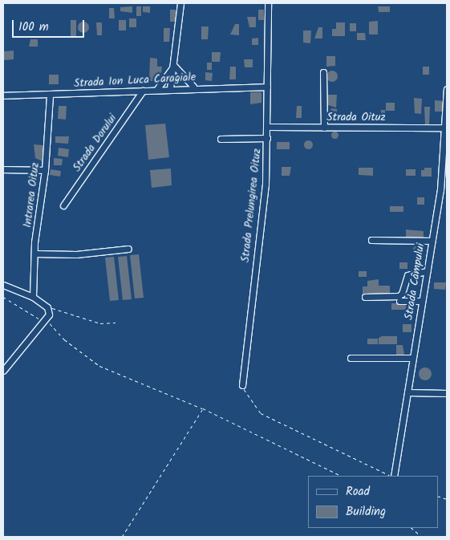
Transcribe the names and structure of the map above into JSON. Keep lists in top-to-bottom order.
{
  "streets": {
    "street": [
      "Strada Ion Luca Caragiale",
      "Strada Oituz",
      "Strada Dorului",
      "Intrarea Oituz",
      "Strada Prelungirea Oituz",
      "Strada Câmpului"
    ]
  },
  "crossings": [
    ["Strada Ion Luca Caragiale", "Strada Dorului"],
    ["Strada Ion Luca Caragiale", "Intrarea Oituz"],
    ["Strada Ion Luca Caragiale", "Strada Prelungirea Oituz"],
    ["Strada Oituz", "Strada Prelungirea Oituz"],
    ["Strada Oituz", "Strada Câmpului"]
  ],
  "legend": ["Road", "Building"],
  "scale_bar": "100 m"
}
